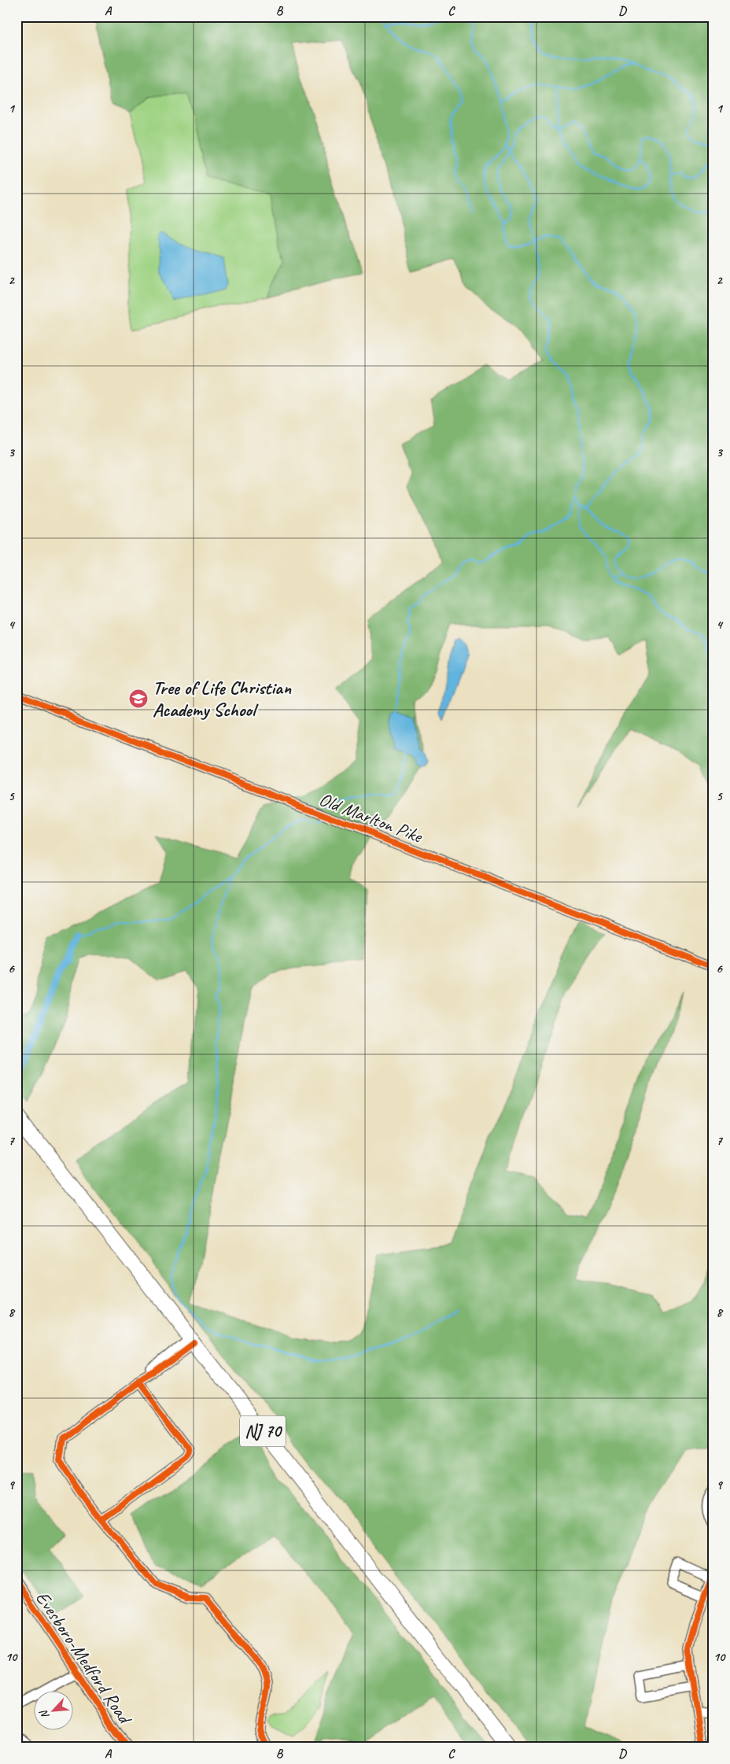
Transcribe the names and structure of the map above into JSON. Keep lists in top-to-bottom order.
{
  "streets": {
    "highway": ["NJ 70"],
    "street": ["Old Marlton Pike", "Evesboro-Medford Road"]
  },
  "places": {
    "school or university": ["Tree of Life Christian Academy School"]
  },
  "north": "bottom left",
  "grid": {
    "columns": [
      "A",
      "B",
      "C",
      "D"
    ],
    "rows": [
      "1",
      "2",
      "3",
      "4",
      "5",
      "6",
      "7",
      "8",
      "9",
      "10"
    ]
  }
}
